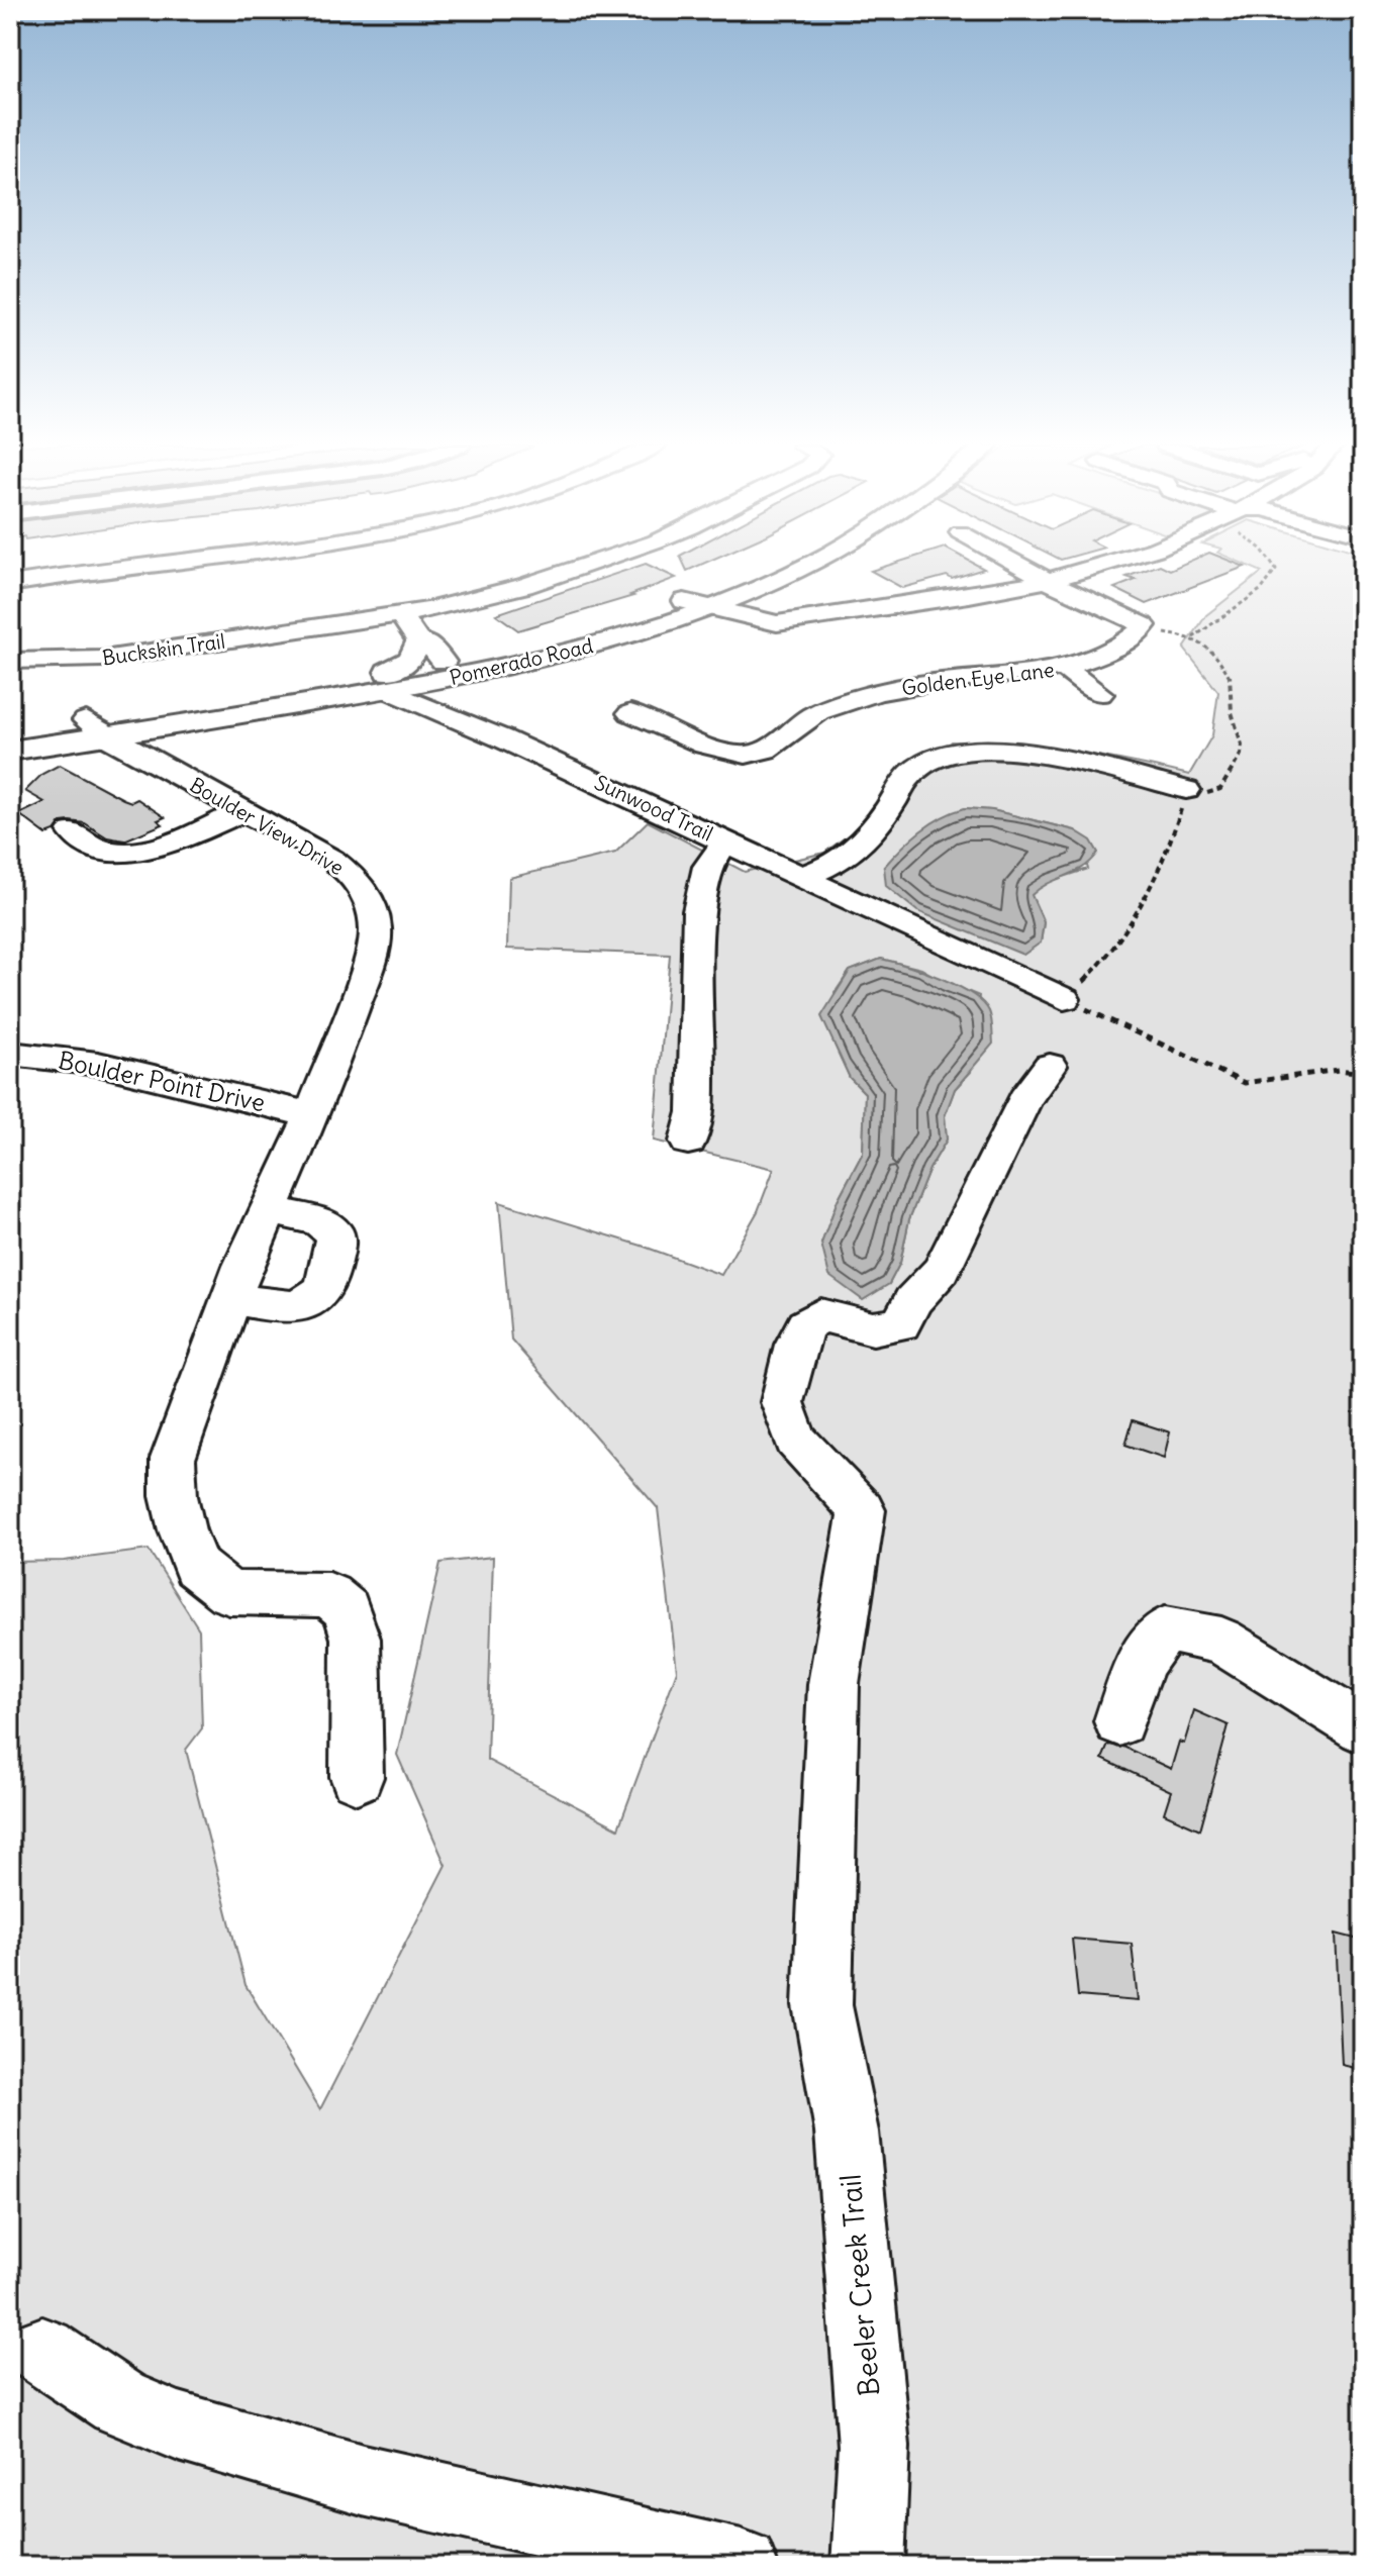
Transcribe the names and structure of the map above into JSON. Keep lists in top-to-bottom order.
{
  "streets": {
    "main road": ["Pomerado Road"],
    "street": [
      "Buckskin Trail",
      "Golden Eye Lane",
      "Sunwood Trail",
      "Boulder View Drive",
      "Boulder Point Drive",
      "Beeler Creek Trail"
    ]
  },
  "crossings": [
    ["Pomerado Road", "Sunwood Trail"],
    ["Pomerado Road", "Boulder View Drive"],
    ["Boulder View Drive", "Boulder Point Drive"]
  ]
}
